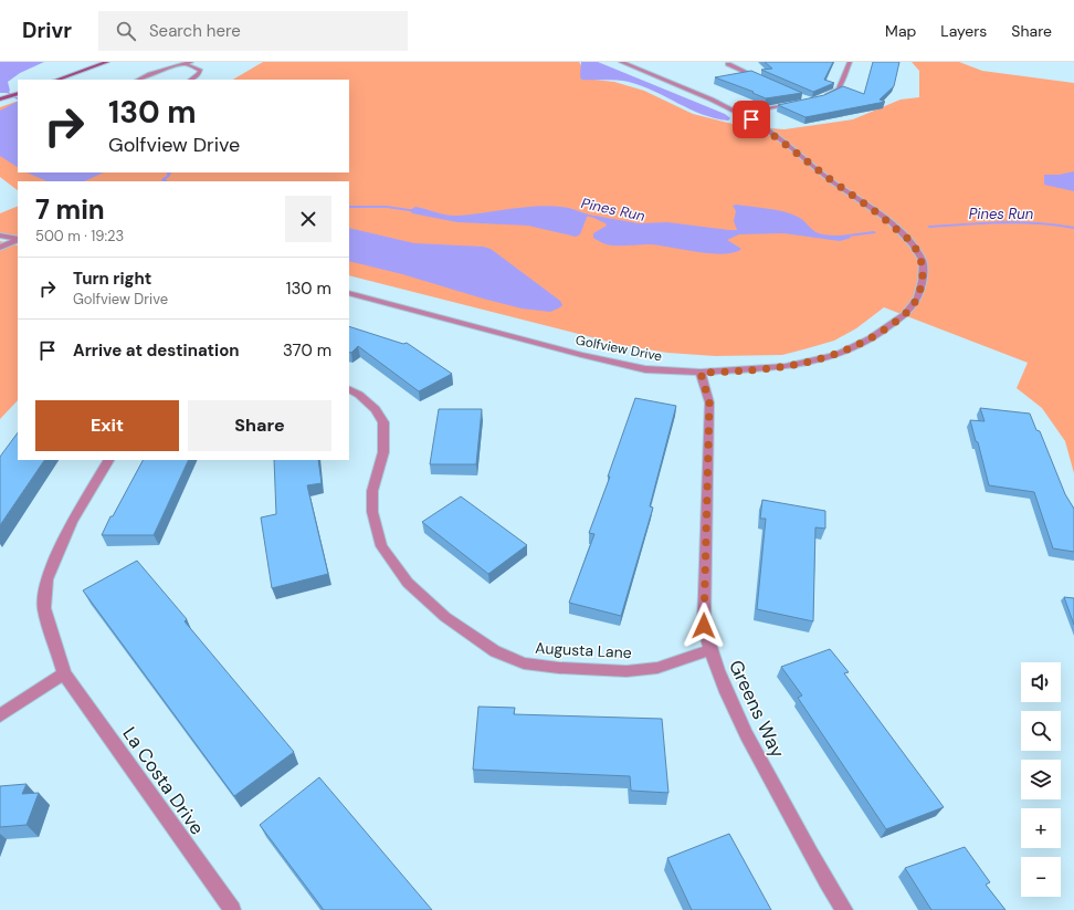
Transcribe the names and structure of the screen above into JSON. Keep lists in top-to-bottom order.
{
  "streets": {
    "street": [
      "Golfview Drive",
      "Augusta Lane",
      "Greens Way",
      "La Costa Drive"
    ]
  },
  "crossings": [
    ["Golfview Drive", "Greens Way"],
    ["Augusta Lane", "Greens Way"]
  ],
  "water": ["Pines Run"],
  "page": {
    "header": "Drivr",
    "search": "Search here",
    "nav": ["Map", "Layers", "Share"],
    "turn": ["130 m", "Golfview Drive"],
    "heading": ["7 min", "500 m · 19:23"],
    "list": [
      {
        "name": "Turn right",
        "note": "Golfview Drive",
        "value": "130 m"
      },
      {
        "name": "Arrive at destination",
        "value": "370 m"
      }
    ],
    "buttons": ["Exit", "Share"],
    "map_buttons": ["+", "−"]
  }
}
